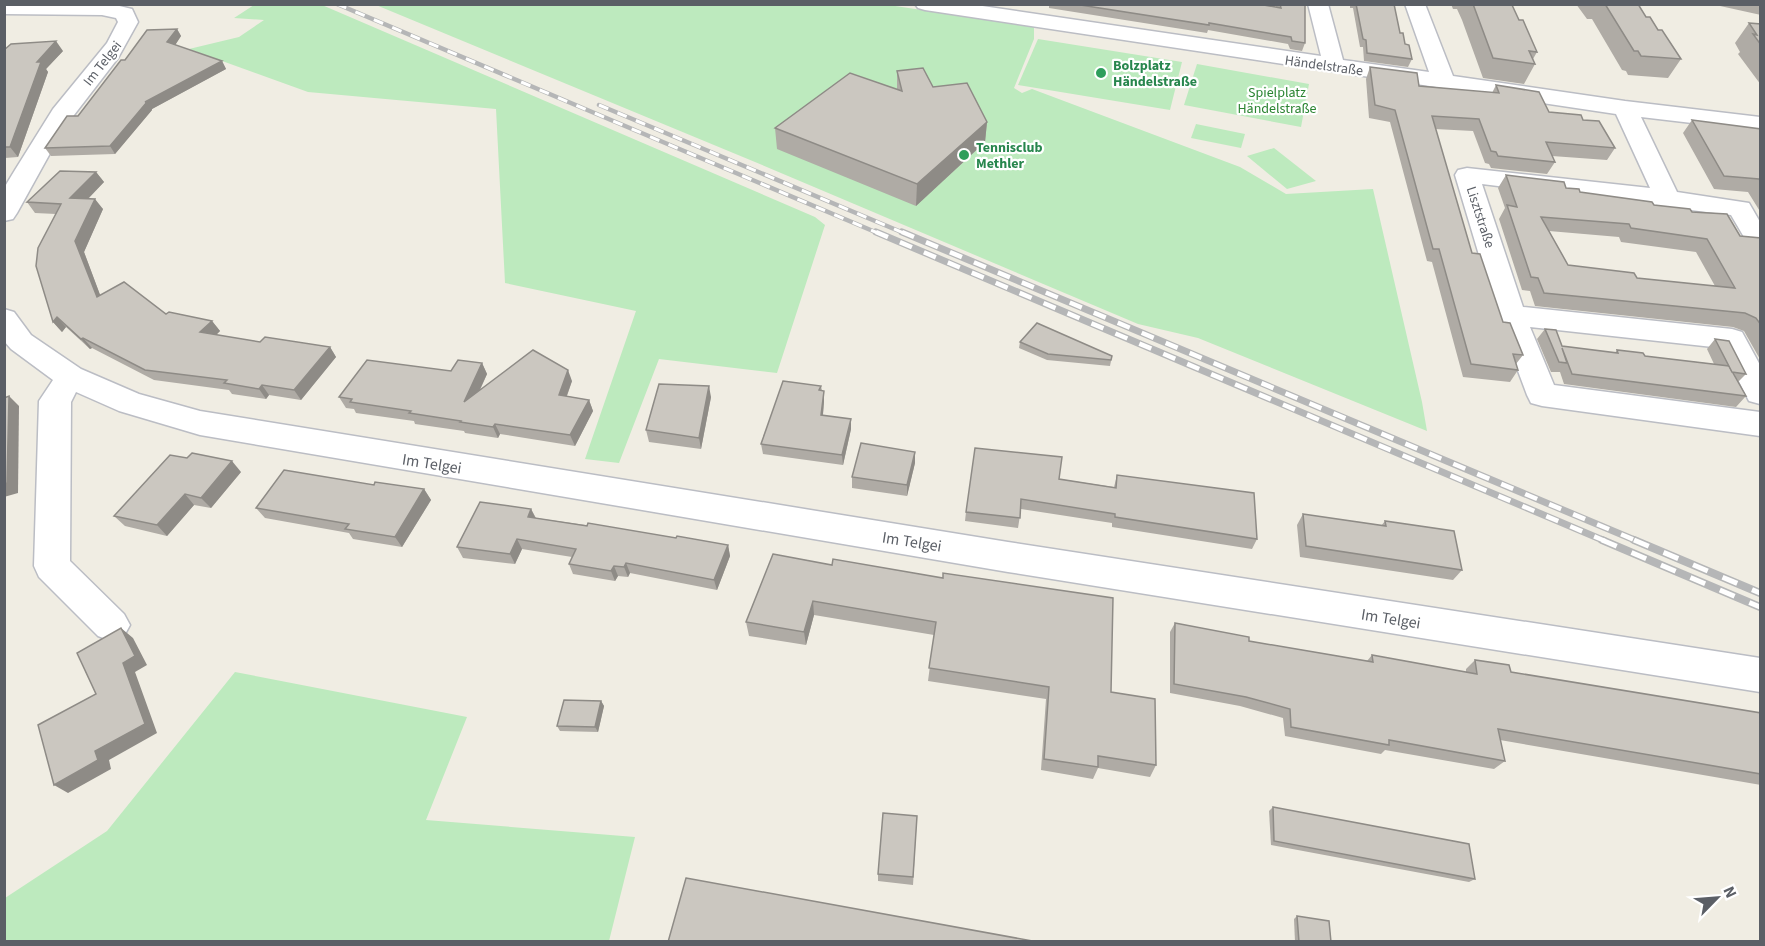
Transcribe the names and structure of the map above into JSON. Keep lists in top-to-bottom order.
{
  "streets": {
    "street": ["Im Telgei", "Händelstraße", "Lisztstraße"]
  },
  "parks": ["Spielplatz Händelstraße"],
  "places": ["Bolzplatz Händelstraße", "Tennisclub Methler"],
  "north": "top right"
}
